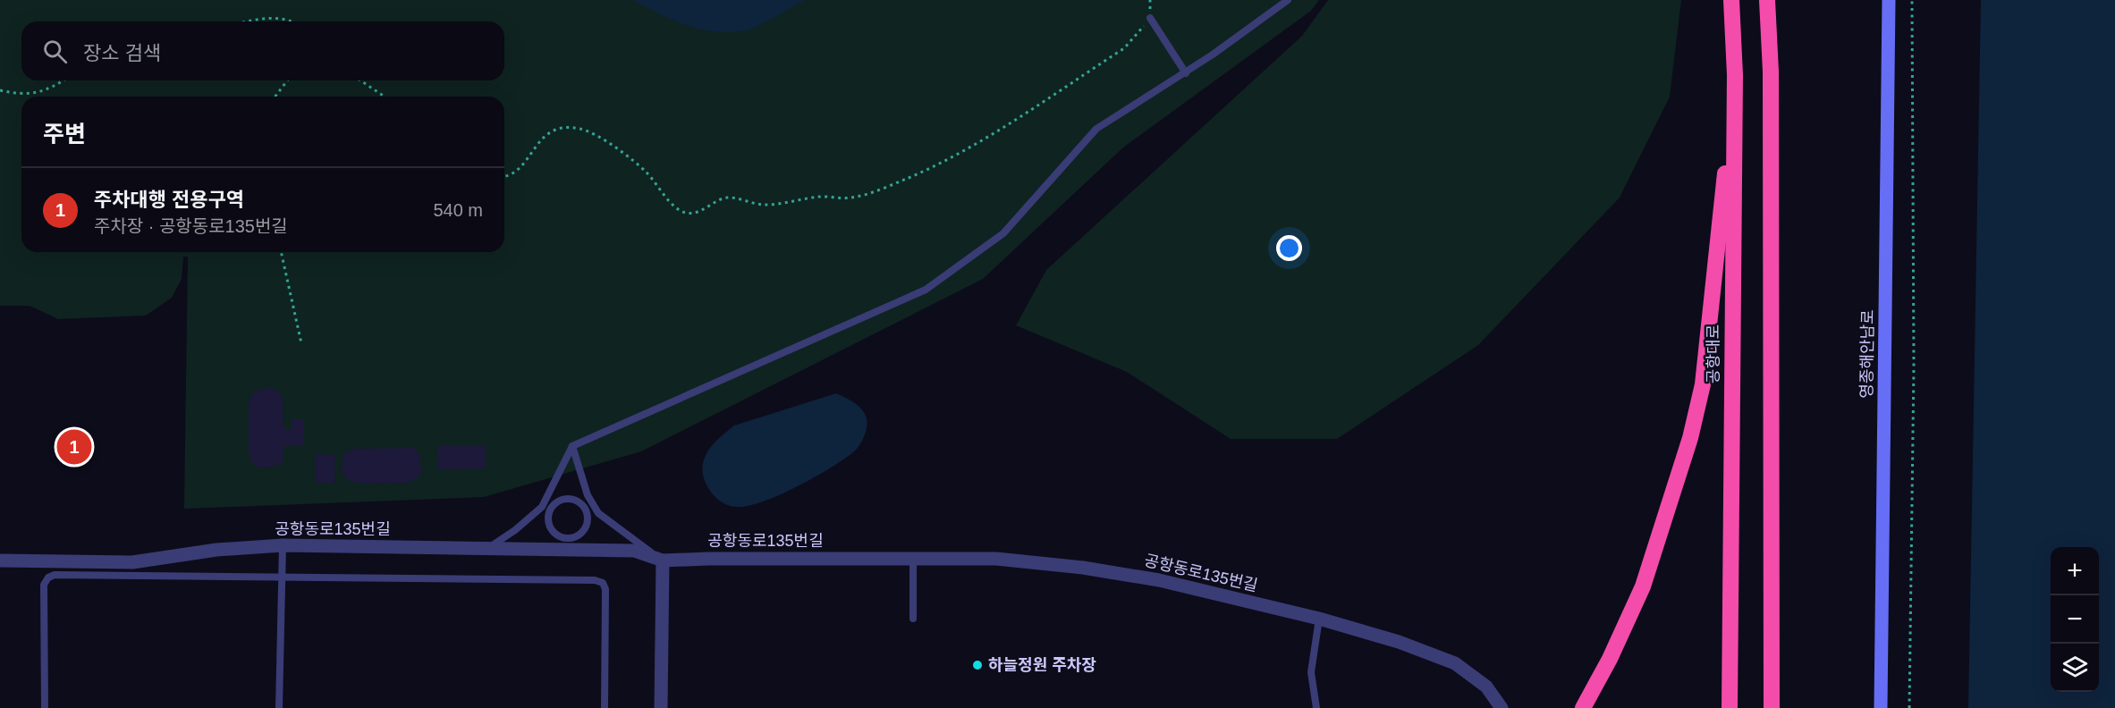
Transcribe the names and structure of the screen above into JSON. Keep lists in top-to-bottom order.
{
  "streets": {
    "highway": ["공항대로"],
    "main road": ["영종해안남로"],
    "street": ["공항동로135번길"]
  },
  "places": ["하늘정원 주차장"],
  "page": {
    "search": "장소 검색",
    "heading": "주변",
    "list": [
      {
        "mark": "1",
        "name": "주차대행 전용구역",
        "note": "주차장 · 공항동로135번길",
        "value": "540 m"
      }
    ],
    "pins": "1",
    "map_buttons": ["+", "−"]
  }
}
